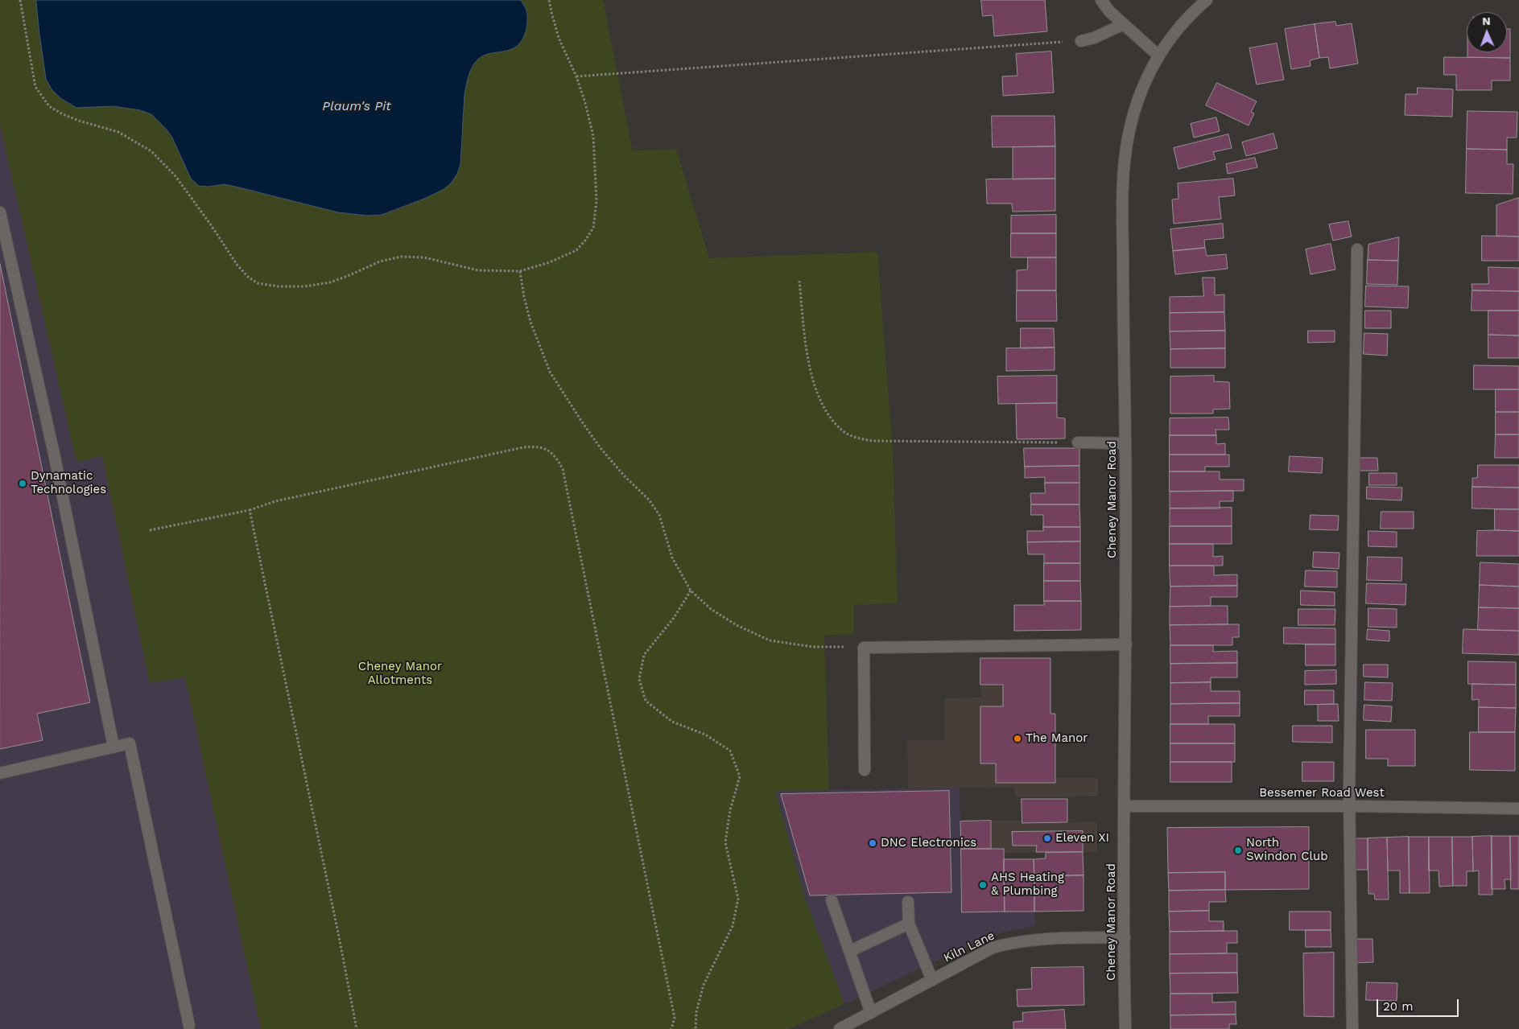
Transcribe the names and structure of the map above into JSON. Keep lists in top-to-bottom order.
{
  "streets": {
    "main road": ["Cheney Manor Road", "Bessemer Road West", "Kiln Lane"]
  },
  "crossings": [
    ["Cheney Manor Road", "Bessemer Road West"],
    ["Cheney Manor Road", "Kiln Lane"]
  ],
  "water": ["Plaum's Pit"],
  "parks": ["Cheney Manor Allotments"],
  "places": [
    "Dynamatic Technologies",
    "The Manor",
    "Eleven XI",
    "DNC Electronics",
    "North Swindon Club",
    "AHS Heating & Plumbing"
  ],
  "scale_bar": "20 m",
  "north": "top"
}
